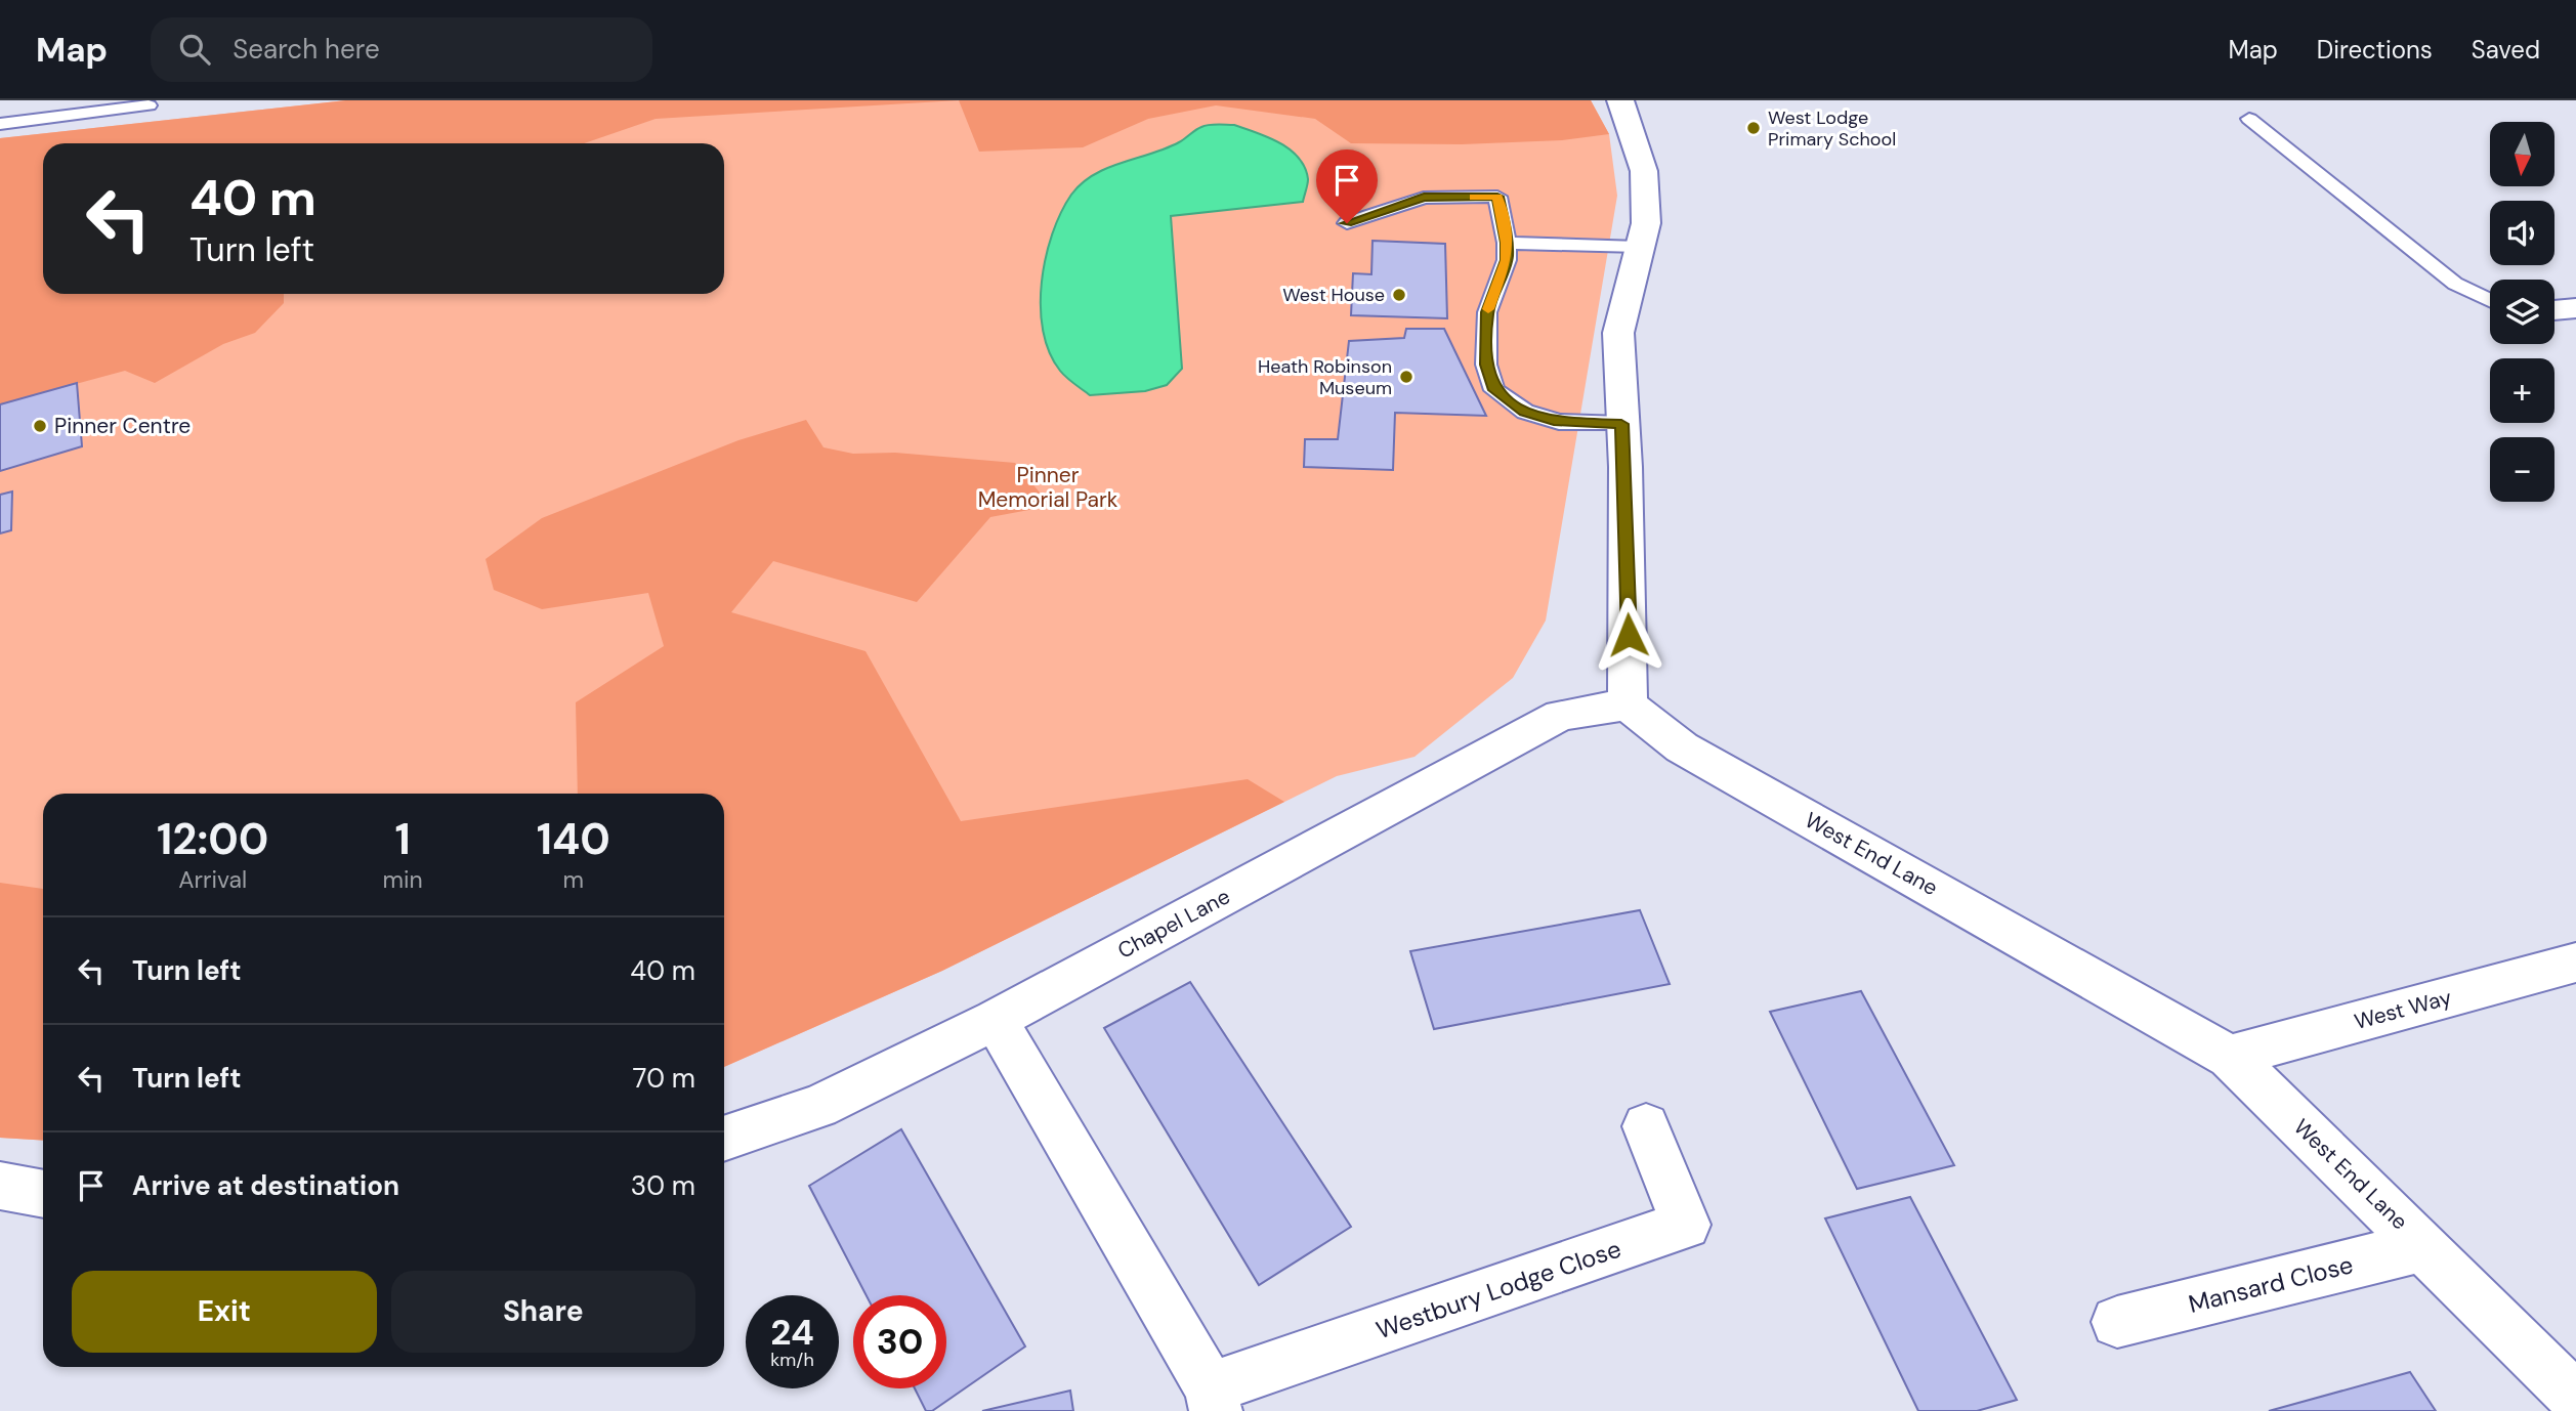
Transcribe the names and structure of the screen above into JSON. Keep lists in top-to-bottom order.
{
  "streets": {
    "street": [
      "West End Lane",
      "Chapel Lane",
      "West Way",
      "Mansard Close",
      "Westbury Lodge Close"
    ]
  },
  "crossings": [
    ["West End Lane", "Chapel Lane"],
    ["West End Lane", "West Way"],
    ["West End Lane", "Mansard Close"],
    ["Chapel Lane", "Westbury Lodge Close"]
  ],
  "parks": ["Pinner Memorial Park"],
  "places": [
    "West Lodge Primary School",
    "West House",
    "Heath Robinson Museum",
    "Pinner Centre"
  ],
  "north": "bottom",
  "page": {
    "header": "Map",
    "search": "Search here",
    "nav": ["Map", "Directions", "Saved"],
    "map_buttons": ["+", "−"],
    "turn": ["40 m", "Turn left"],
    "eta": [
      "12:00",
      "Arrival",
      "1",
      "min",
      "140",
      "m"
    ],
    "list": [
      {
        "name": "Turn left",
        "value": "40 m"
      },
      {
        "name": "Turn left",
        "value": "70 m"
      },
      {
        "name": "Arrive at destination",
        "value": "30 m"
      }
    ],
    "buttons": ["Exit", "Share"],
    "speed": "24 km/h",
    "limit": "30"
  }
}
